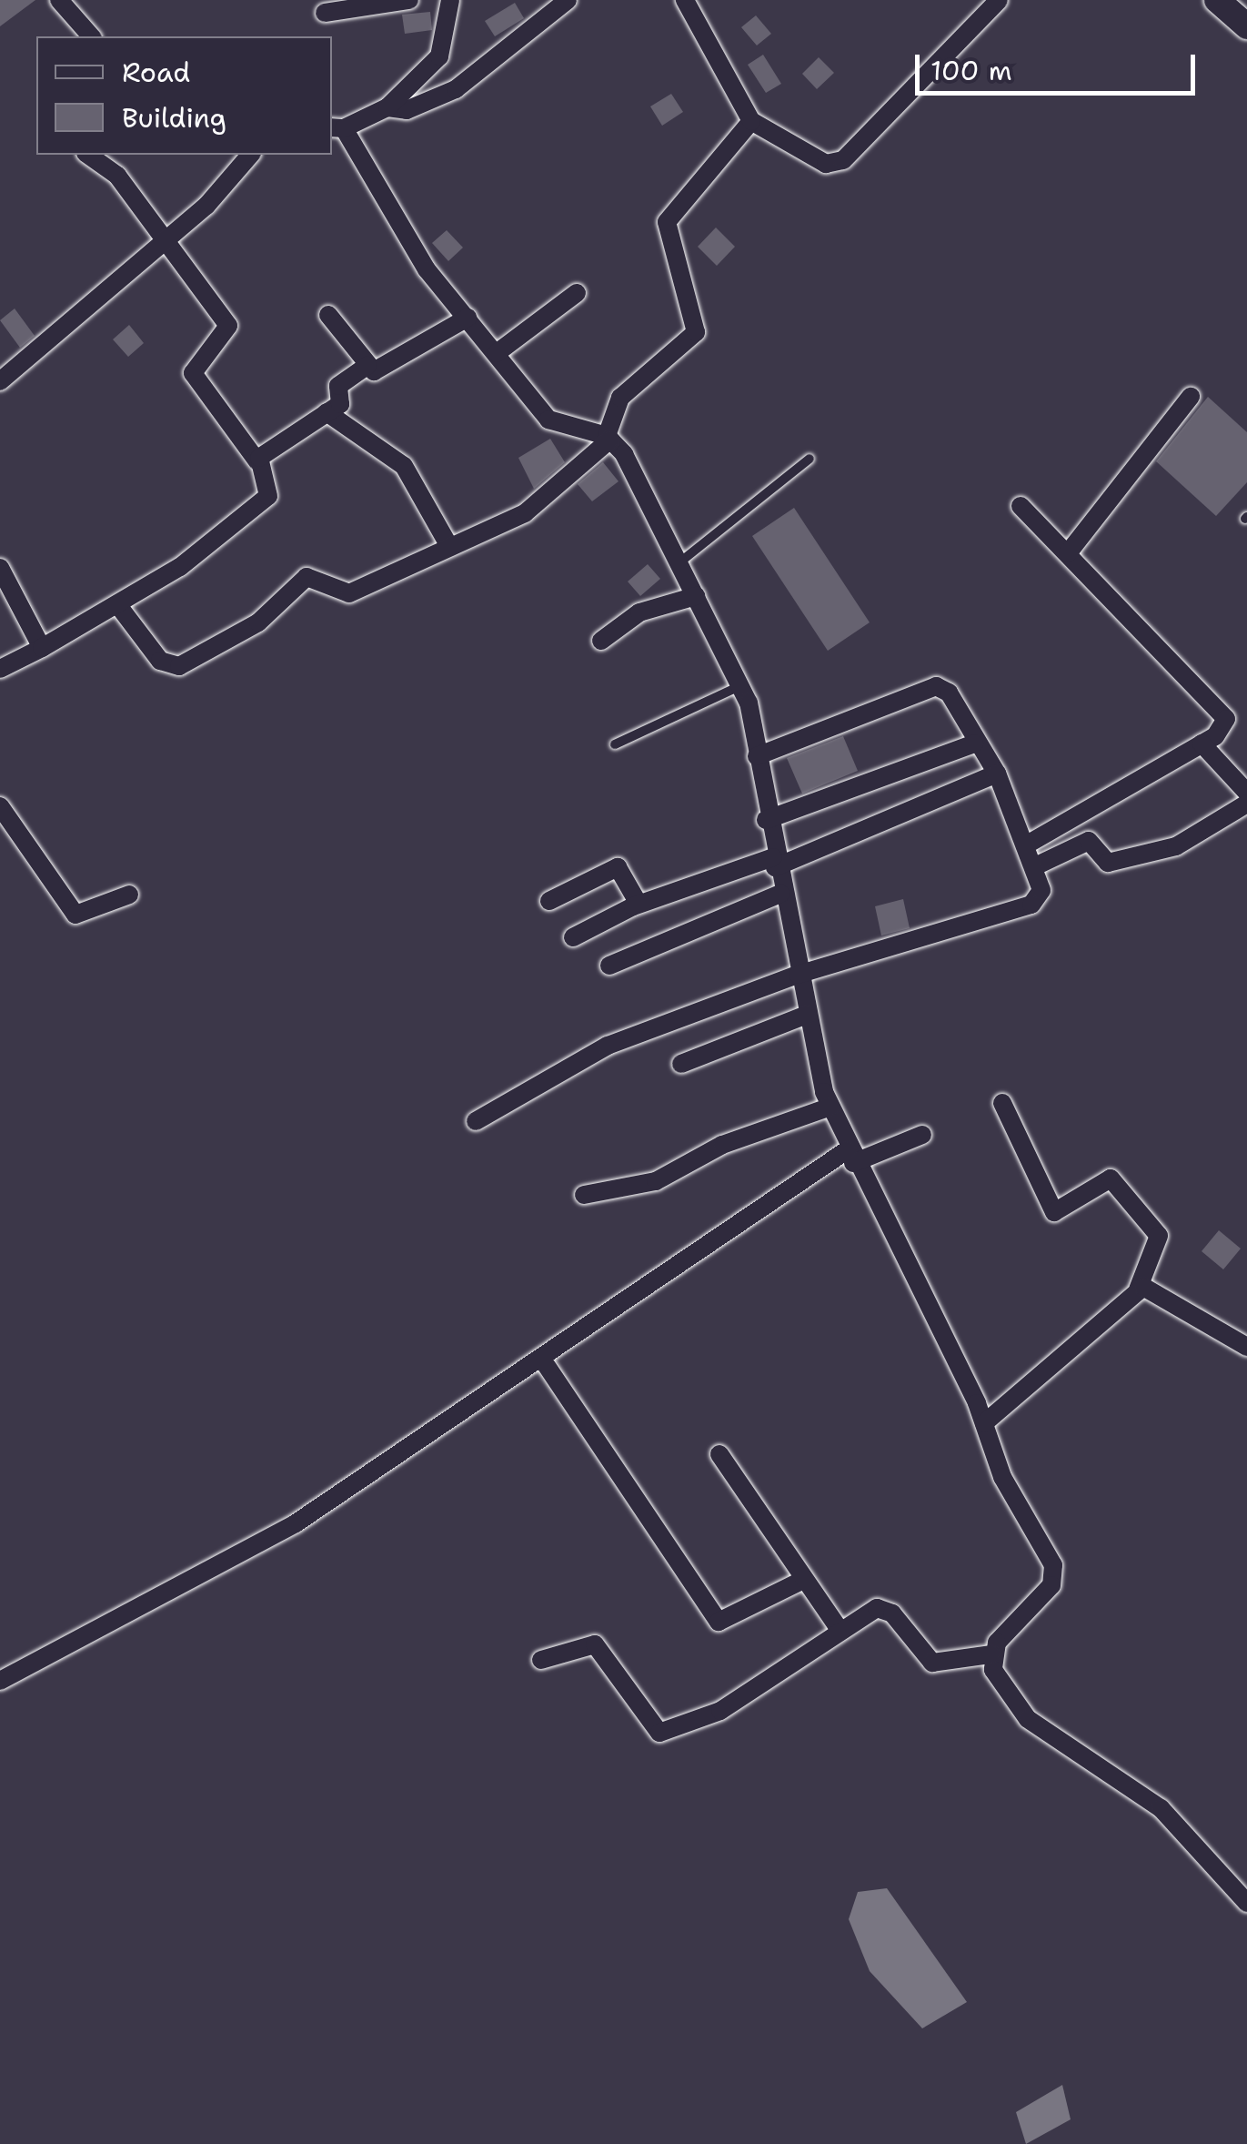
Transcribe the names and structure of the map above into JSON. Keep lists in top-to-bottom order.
{
  "legend": ["Road", "Building"],
  "scale_bar": "100 m"
}
